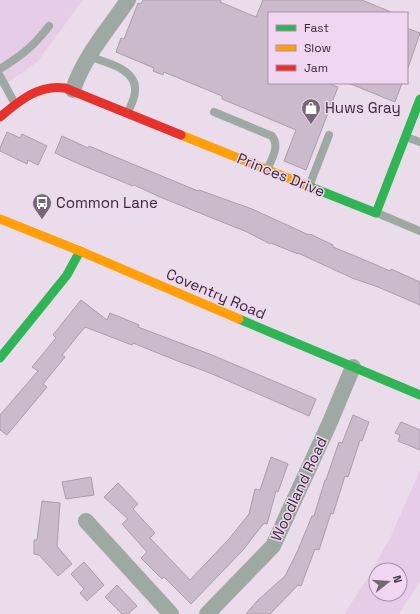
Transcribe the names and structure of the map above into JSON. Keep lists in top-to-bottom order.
{
  "streets": {
    "street": ["Princes Drive", "Coventry Road", "Woodland Road"]
  },
  "crossings": [
    ["Coventry Road", "Woodland Road"]
  ],
  "places": {
    "shop": ["Huws Gray"],
    "bus stop": ["Common Lane"]
  },
  "legend": ["Fast", "Slow", "Jam"],
  "north": "right"
}
